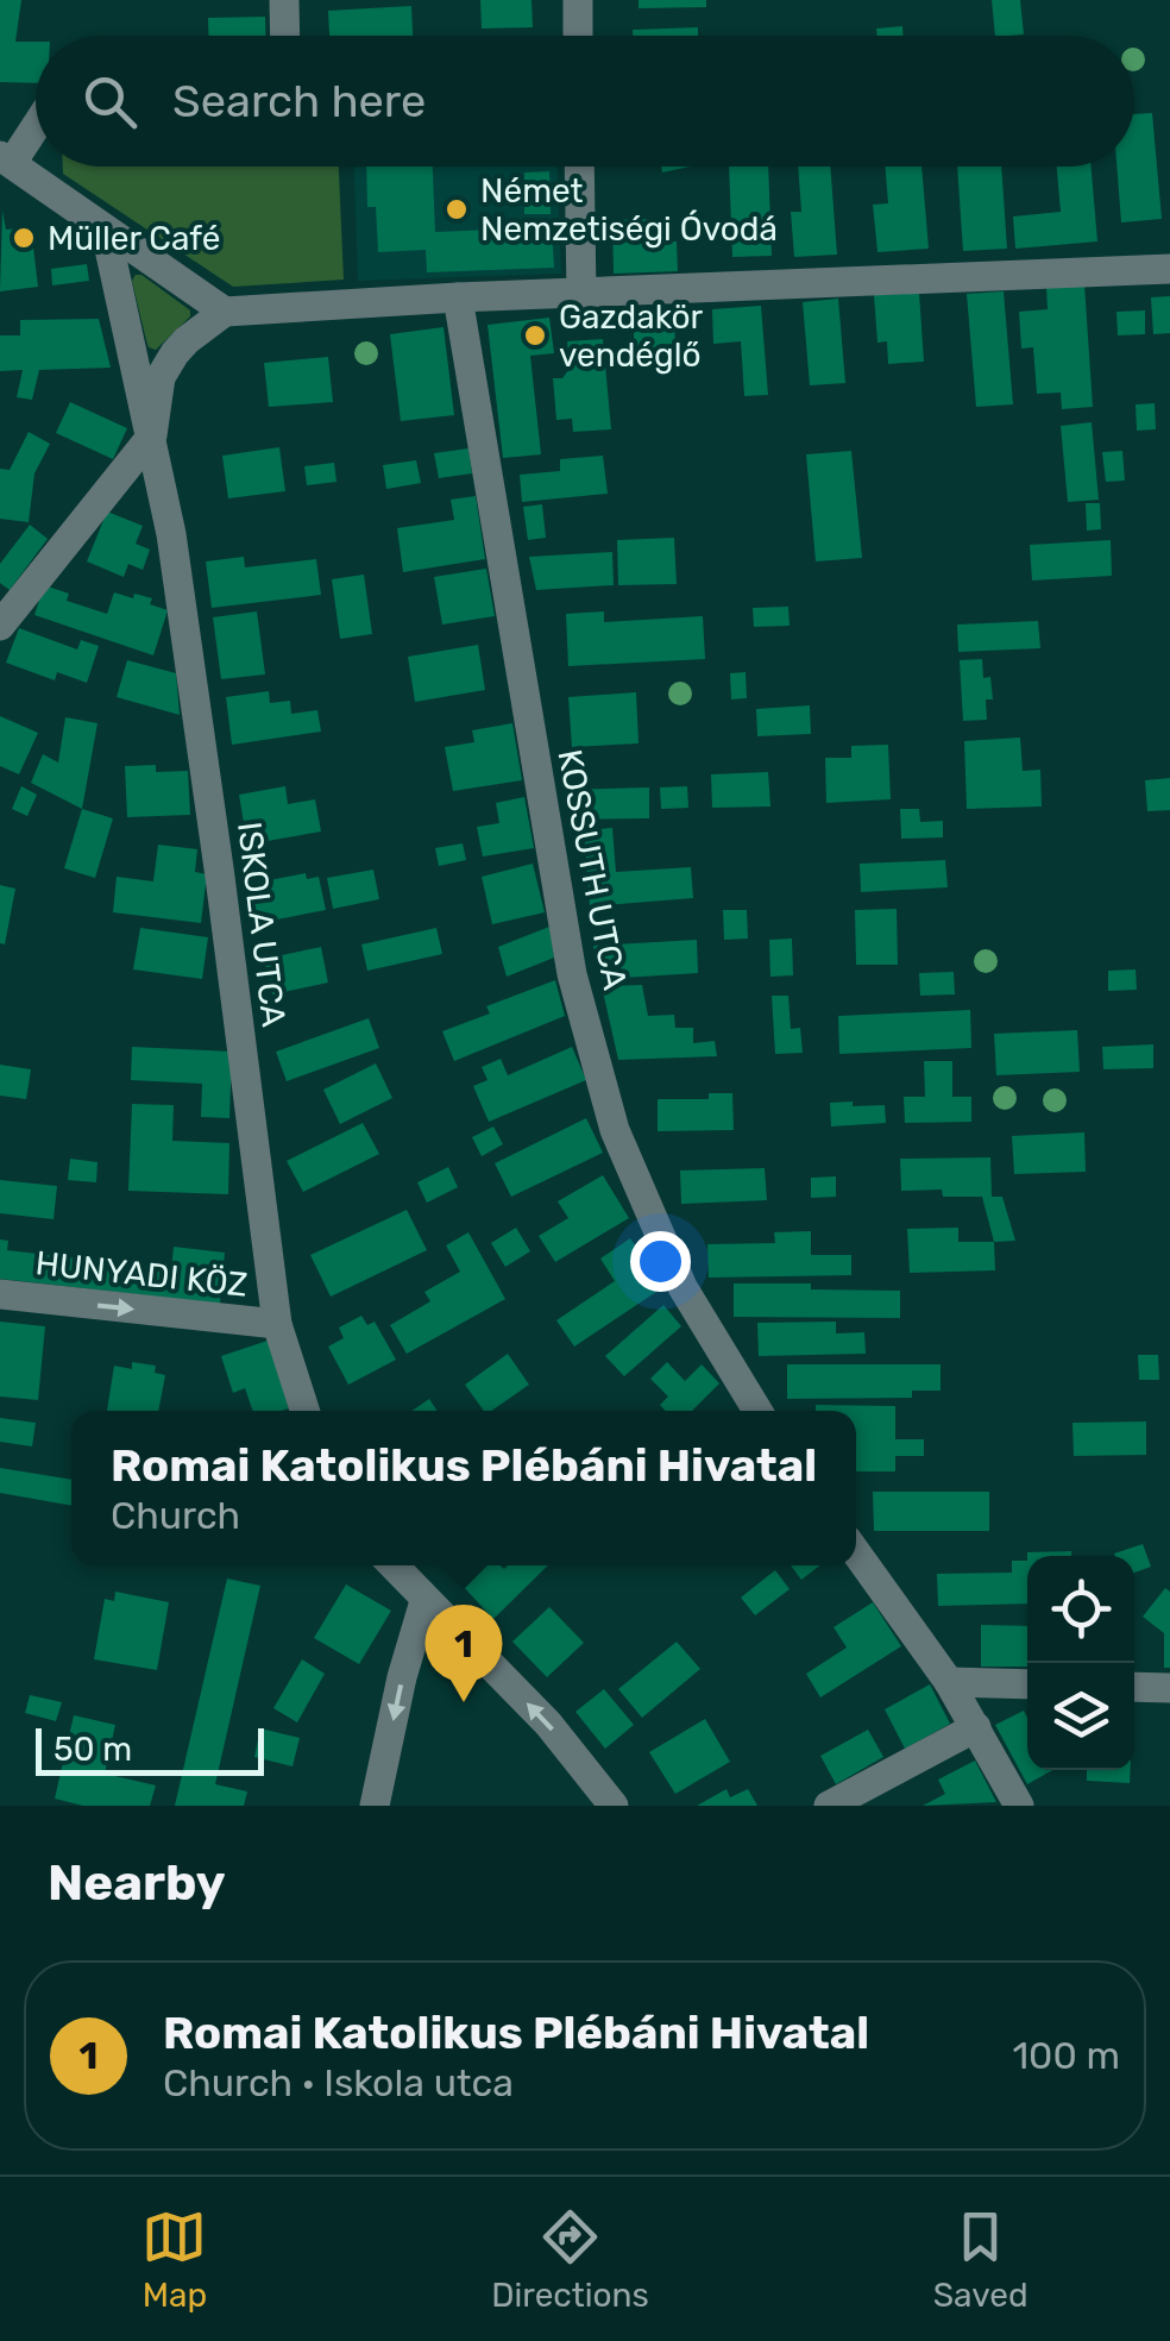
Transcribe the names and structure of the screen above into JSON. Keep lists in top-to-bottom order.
{
  "streets": {
    "street": ["KOSSUTH UTCA", "ISKOLA UTCA", "HUNYADI KÖZ"]
  },
  "crossings": [
    ["ISKOLA UTCA", "HUNYADI KÖZ"]
  ],
  "one_way": ["HUNYADI KÖZ"],
  "places": ["Német Nemzetiségi Óvodá", "Müller Café", "Gazdakör vendéglő"],
  "scale_bar": "50 m",
  "page": {
    "search": "Search here",
    "popup": ["Romai Katolikus Plébáni Hivatal", "Church"],
    "pins": "1",
    "scale": "50 m",
    "heading": "Nearby",
    "list": [
      {
        "mark": "1",
        "name": "Romai Katolikus Plébáni Hivatal",
        "note": "Church · Iskola utca",
        "value": "100 m"
      }
    ],
    "nav": ["Map", "Directions", "Saved"]
  }
}
